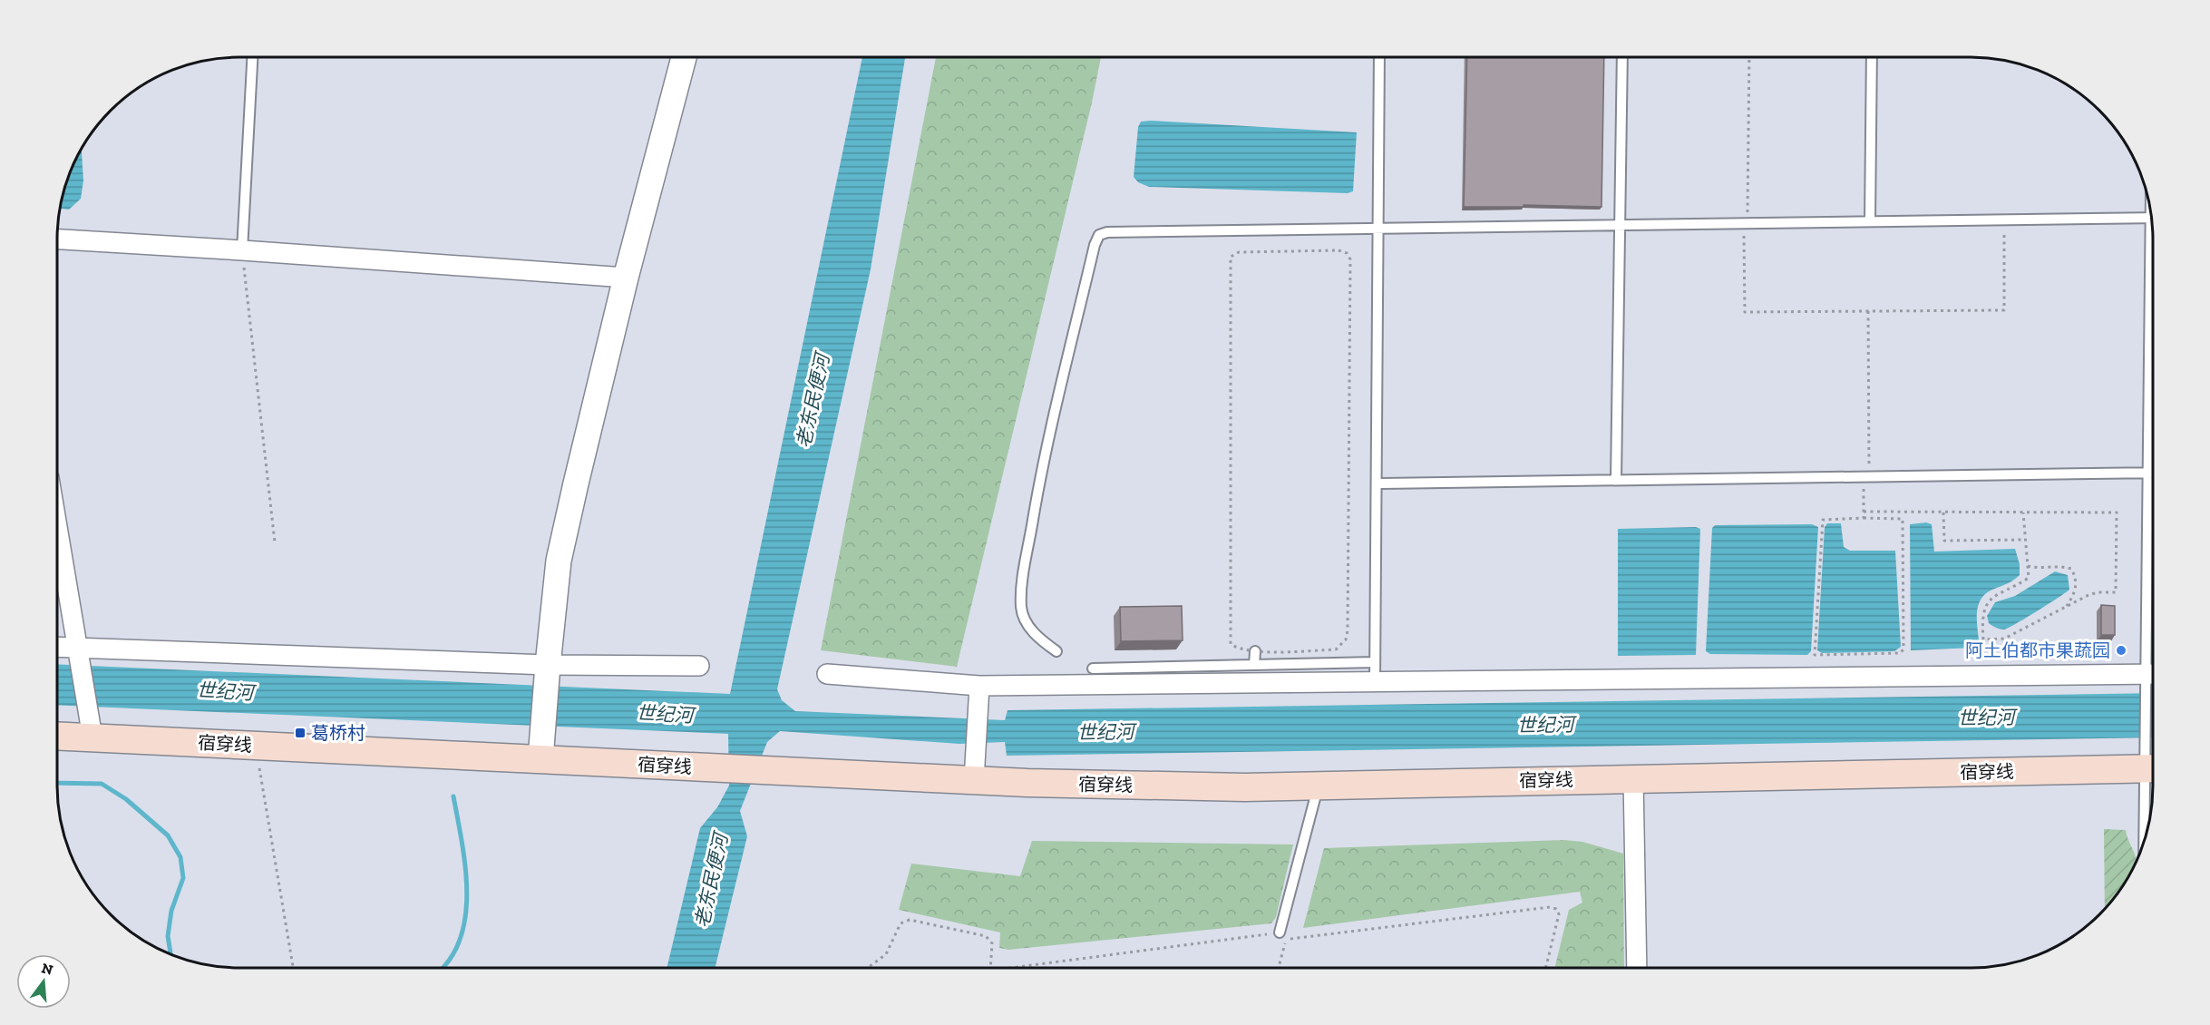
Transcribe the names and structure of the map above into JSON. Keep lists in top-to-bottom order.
{
  "streets": {
    "main road": ["宿穿线"]
  },
  "water": ["老东民便河", "世纪河"],
  "places": {
    "other": ["阿土伯都市果蔬园"],
    "transit": ["葛桥村"]
  },
  "north": "top"
}
